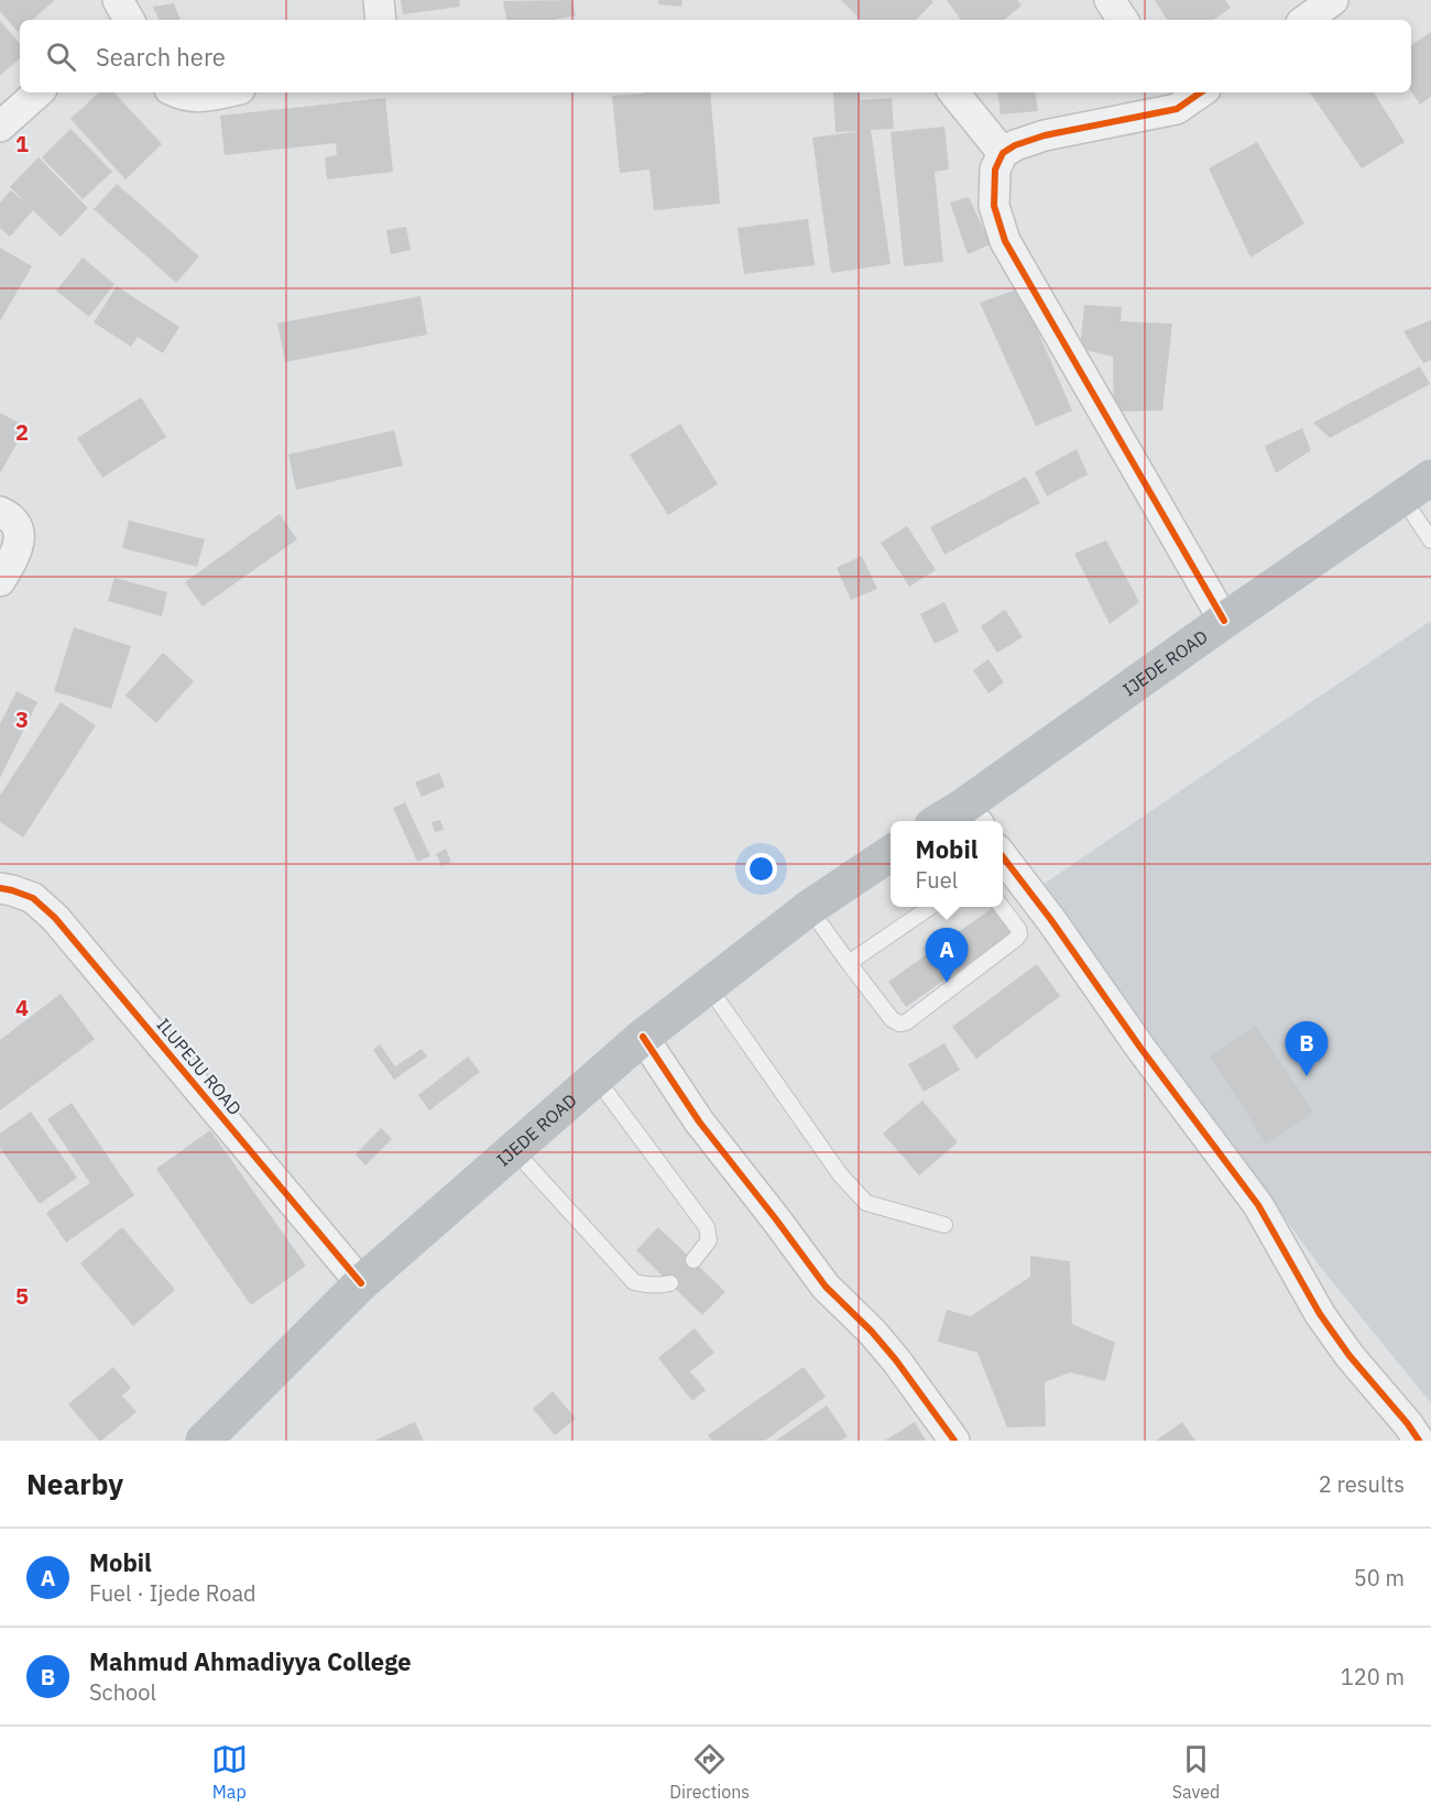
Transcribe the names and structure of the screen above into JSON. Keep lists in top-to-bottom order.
{
  "streets": {
    "main road": ["IJEDE ROAD"],
    "street": ["ILUPEJU ROAD"]
  },
  "crossings": [
    ["IJEDE ROAD", "ILUPEJU ROAD"]
  ],
  "page": {
    "search": "Search here",
    "popup": ["Mobil", "Fuel"],
    "pins": ["A", "B"],
    "heading": ["Nearby", "2 results"],
    "list": [
      {
        "mark": "A",
        "name": "Mobil",
        "note": "Fuel · Ijede Road",
        "value": "50 m"
      },
      {
        "mark": "B",
        "name": "Mahmud Ahmadiyya College",
        "note": "School",
        "value": "120 m"
      }
    ],
    "nav": ["Map", "Directions", "Saved"]
  },
  "grid": {
    "rows": [
      "1",
      "2",
      "3",
      "4",
      "5"
    ]
  }
}
